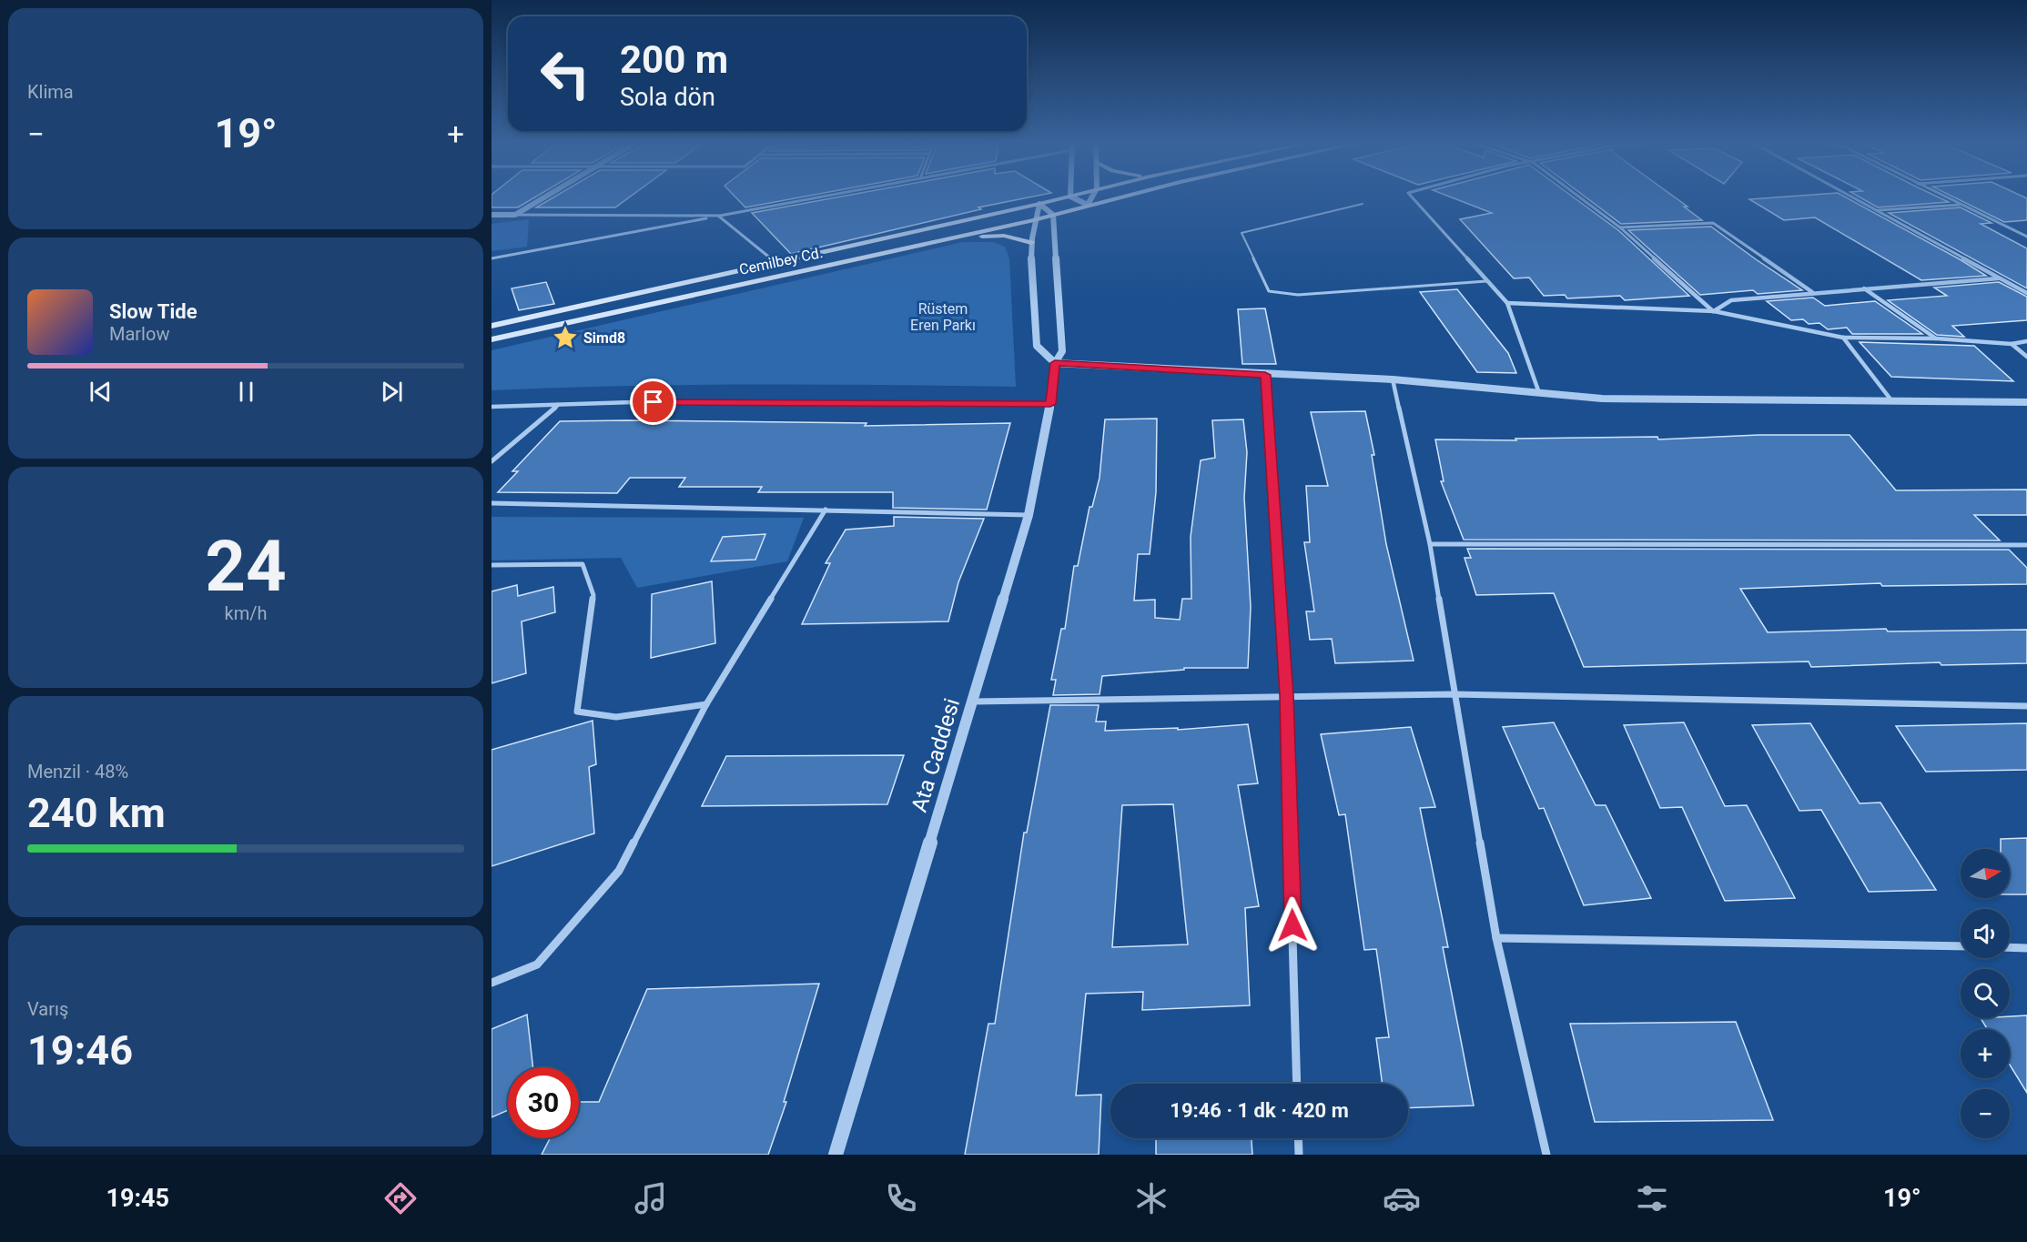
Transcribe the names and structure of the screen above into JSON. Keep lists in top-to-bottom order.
{
  "streets": {
    "main road": ["Cemilbey Cd."],
    "street": ["Ata Caddesi"]
  },
  "crossings": [
    ["Cemilbey Cd.", "Ata Caddesi"]
  ],
  "parks": ["Rüstem Eren Parkı"],
  "places": {
    "place": ["Simd8"]
  },
  "north": "right",
  "page": {
    "tile": [
      "Klima",
      ["24", "km/h"],
      ["Menzil · 48%", "240 km"],
      ["Varış", "19:46"]
    ],
    "turn": ["200 m", "Sola dön"],
    "heat": ["−", "19°", "+"],
    "song": ["Slow Tide", "Marlow"],
    "map_buttons": ["+", "−"],
    "limit": "30",
    "trip": "19:46 · 1 dk · 420 m",
    "tabs": ["19:45", "19°"]
  }
}
